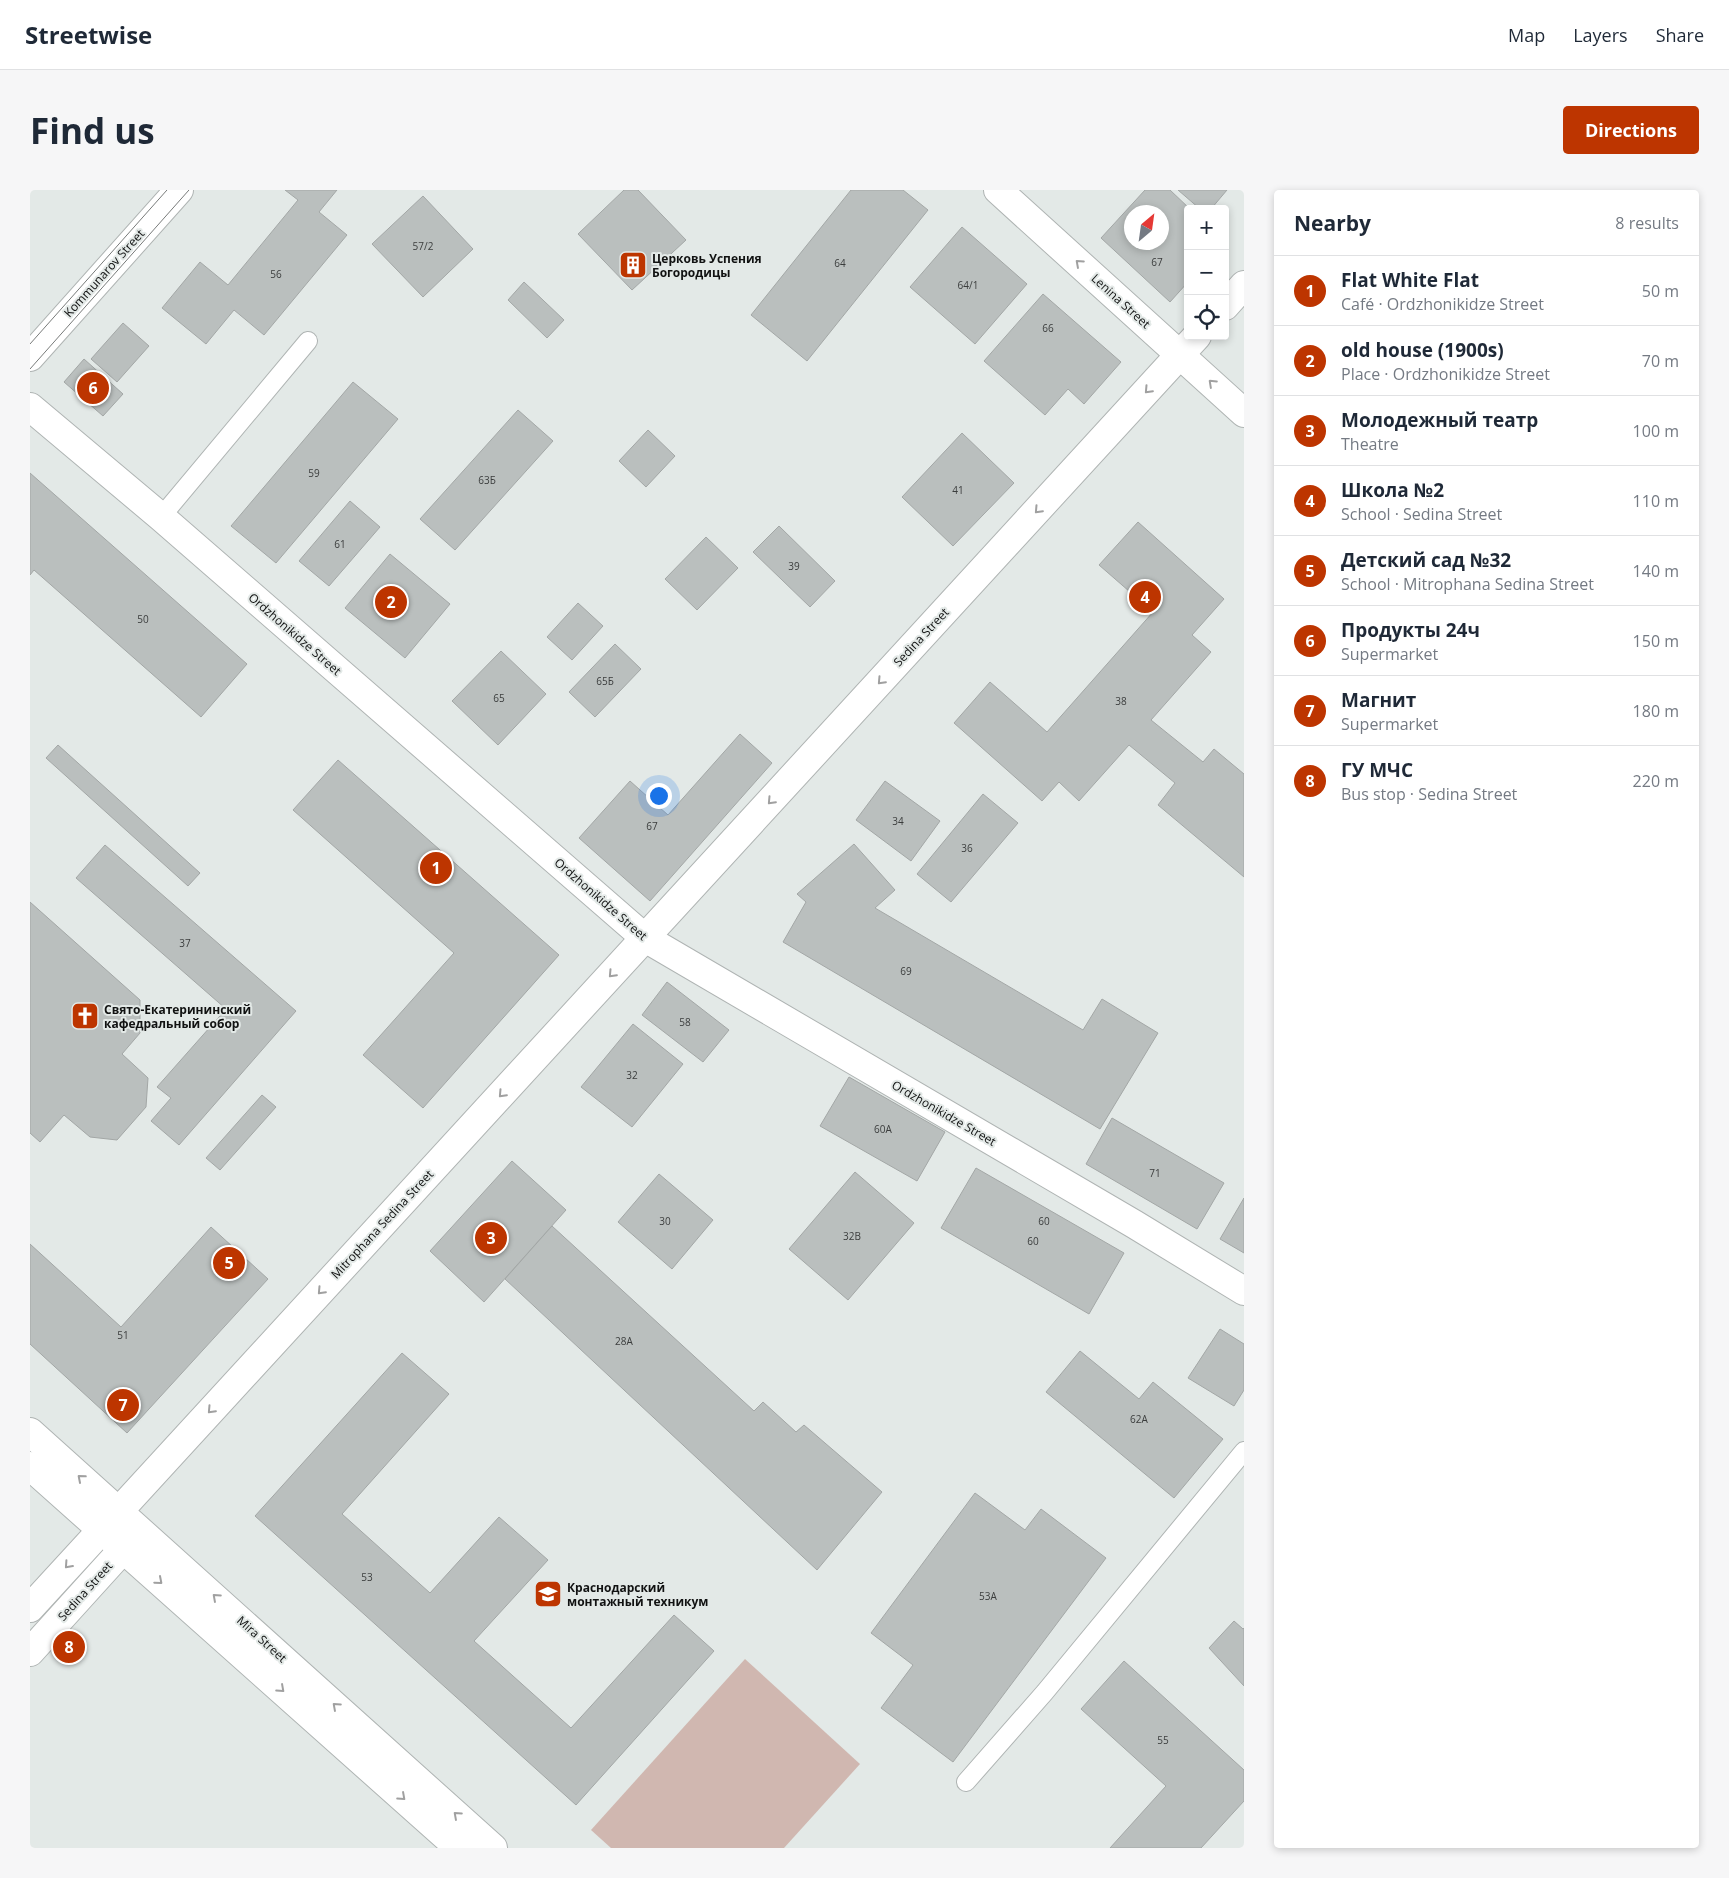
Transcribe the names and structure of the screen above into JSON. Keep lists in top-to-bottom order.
{
  "streets": {
    "main road": [
      "Kommunarov Street",
      "Lenina Street",
      "Ordzhonikidze Street",
      "Sedina Street",
      "Mitrophana Sedina Street",
      "Mira Street"
    ]
  },
  "crossings": [
    ["Lenina Street", "Sedina Street"],
    ["Ordzhonikidze Street", "Sedina Street"],
    ["Ordzhonikidze Street", "Mitrophana Sedina Street"],
    ["Sedina Street", "Mitrophana Sedina Street"],
    ["Sedina Street", "Mira Street"],
    ["Mitrophana Sedina Street", "Mira Street"]
  ],
  "one_way": ["Lenina Street", "Sedina Street", "Mitrophana Sedina Street"],
  "places": {
    "building": ["Церковь Успения Богородицы"],
    "church": ["Свято-Екатерининский кафедральный собор"],
    "school or university": ["Краснодарский монтажный техникум"]
  },
  "house_numbers": [
    "57/2",
    "67",
    "64",
    "56",
    "64/1",
    "66",
    "59",
    "63Б",
    "41",
    "61",
    "39",
    "50",
    "65Б",
    "65",
    "38",
    "34",
    "67",
    "36",
    "37",
    "69",
    "58",
    "32",
    "60А",
    "71",
    "30",
    "60",
    "32В",
    "60",
    "51",
    "28А",
    "62А",
    "53",
    "53А",
    "55"
  ],
  "north": "top right",
  "page": {
    "header": "Streetwise",
    "nav": ["Map", "Layers", "Share"],
    "buttons": "Directions",
    "title": "Find us",
    "heading": ["Nearby", "8 results"],
    "map_buttons": ["+", "−"],
    "list": [
      {
        "mark": "1",
        "name": "Flat White Flat",
        "note": "Café · Ordzhonikidze Street",
        "value": "50 m"
      },
      {
        "mark": "2",
        "name": "old house (1900s)",
        "note": "Place · Ordzhonikidze Street",
        "value": "70 m"
      },
      {
        "mark": "3",
        "name": "Молодежный театр",
        "note": "Theatre",
        "value": "100 m"
      },
      {
        "mark": "4",
        "name": "Школа №2",
        "note": "School · Sedina Street",
        "value": "110 m"
      },
      {
        "mark": "5",
        "name": "Детский сад №32",
        "note": "School · Mitrophana Sedina Street",
        "value": "140 m"
      },
      {
        "mark": "6",
        "name": "Продукты 24ч",
        "note": "Supermarket",
        "value": "150 m"
      },
      {
        "mark": "7",
        "name": "Магнит",
        "note": "Supermarket",
        "value": "180 m"
      },
      {
        "mark": "8",
        "name": "ГУ МЧС",
        "note": "Bus stop · Sedina Street",
        "value": "220 m"
      }
    ],
    "pins": [
      "6",
      "4",
      "2",
      "1",
      "3",
      "5",
      "7",
      "8"
    ]
  }
}
